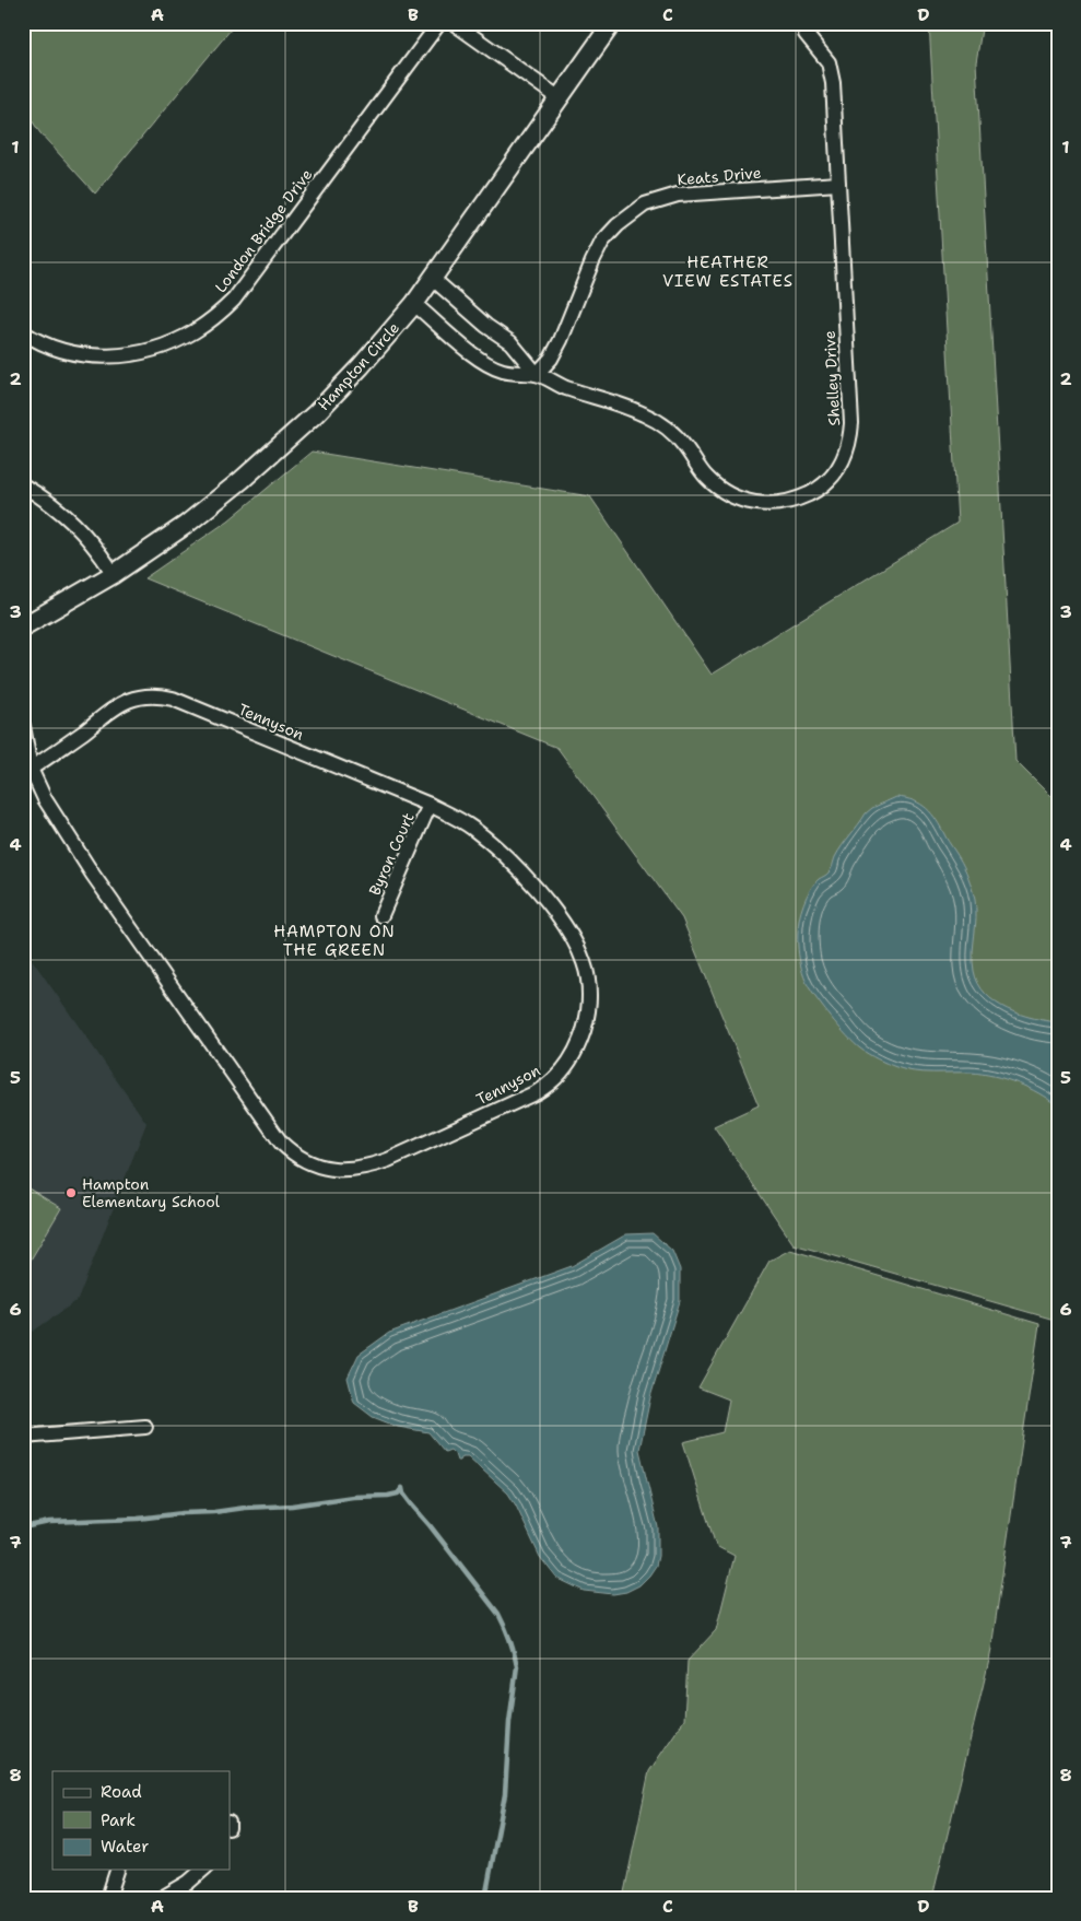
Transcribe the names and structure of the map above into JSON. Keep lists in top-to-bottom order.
{
  "streets": {
    "street": [
      "Keats Drive",
      "London Bridge Drive",
      "Hampton Circle",
      "Shelley Drive",
      "Tennyson",
      "Byron Court"
    ]
  },
  "crossings": [
    ["Keats Drive", "Shelley Drive"],
    ["Hampton Circle", "Shelley Drive"],
    ["Tennyson", "Byron Court"]
  ],
  "districts": ["HEATHER VIEW ESTATES", "HAMPTON ON THE GREEN"],
  "places": ["Hampton Elementary School"],
  "legend": ["Road", "Park", "Water"],
  "grid": {
    "columns": [
      "A",
      "B",
      "C",
      "D"
    ],
    "rows": [
      "1",
      "2",
      "3",
      "4",
      "5",
      "6",
      "7",
      "8"
    ]
  }
}
